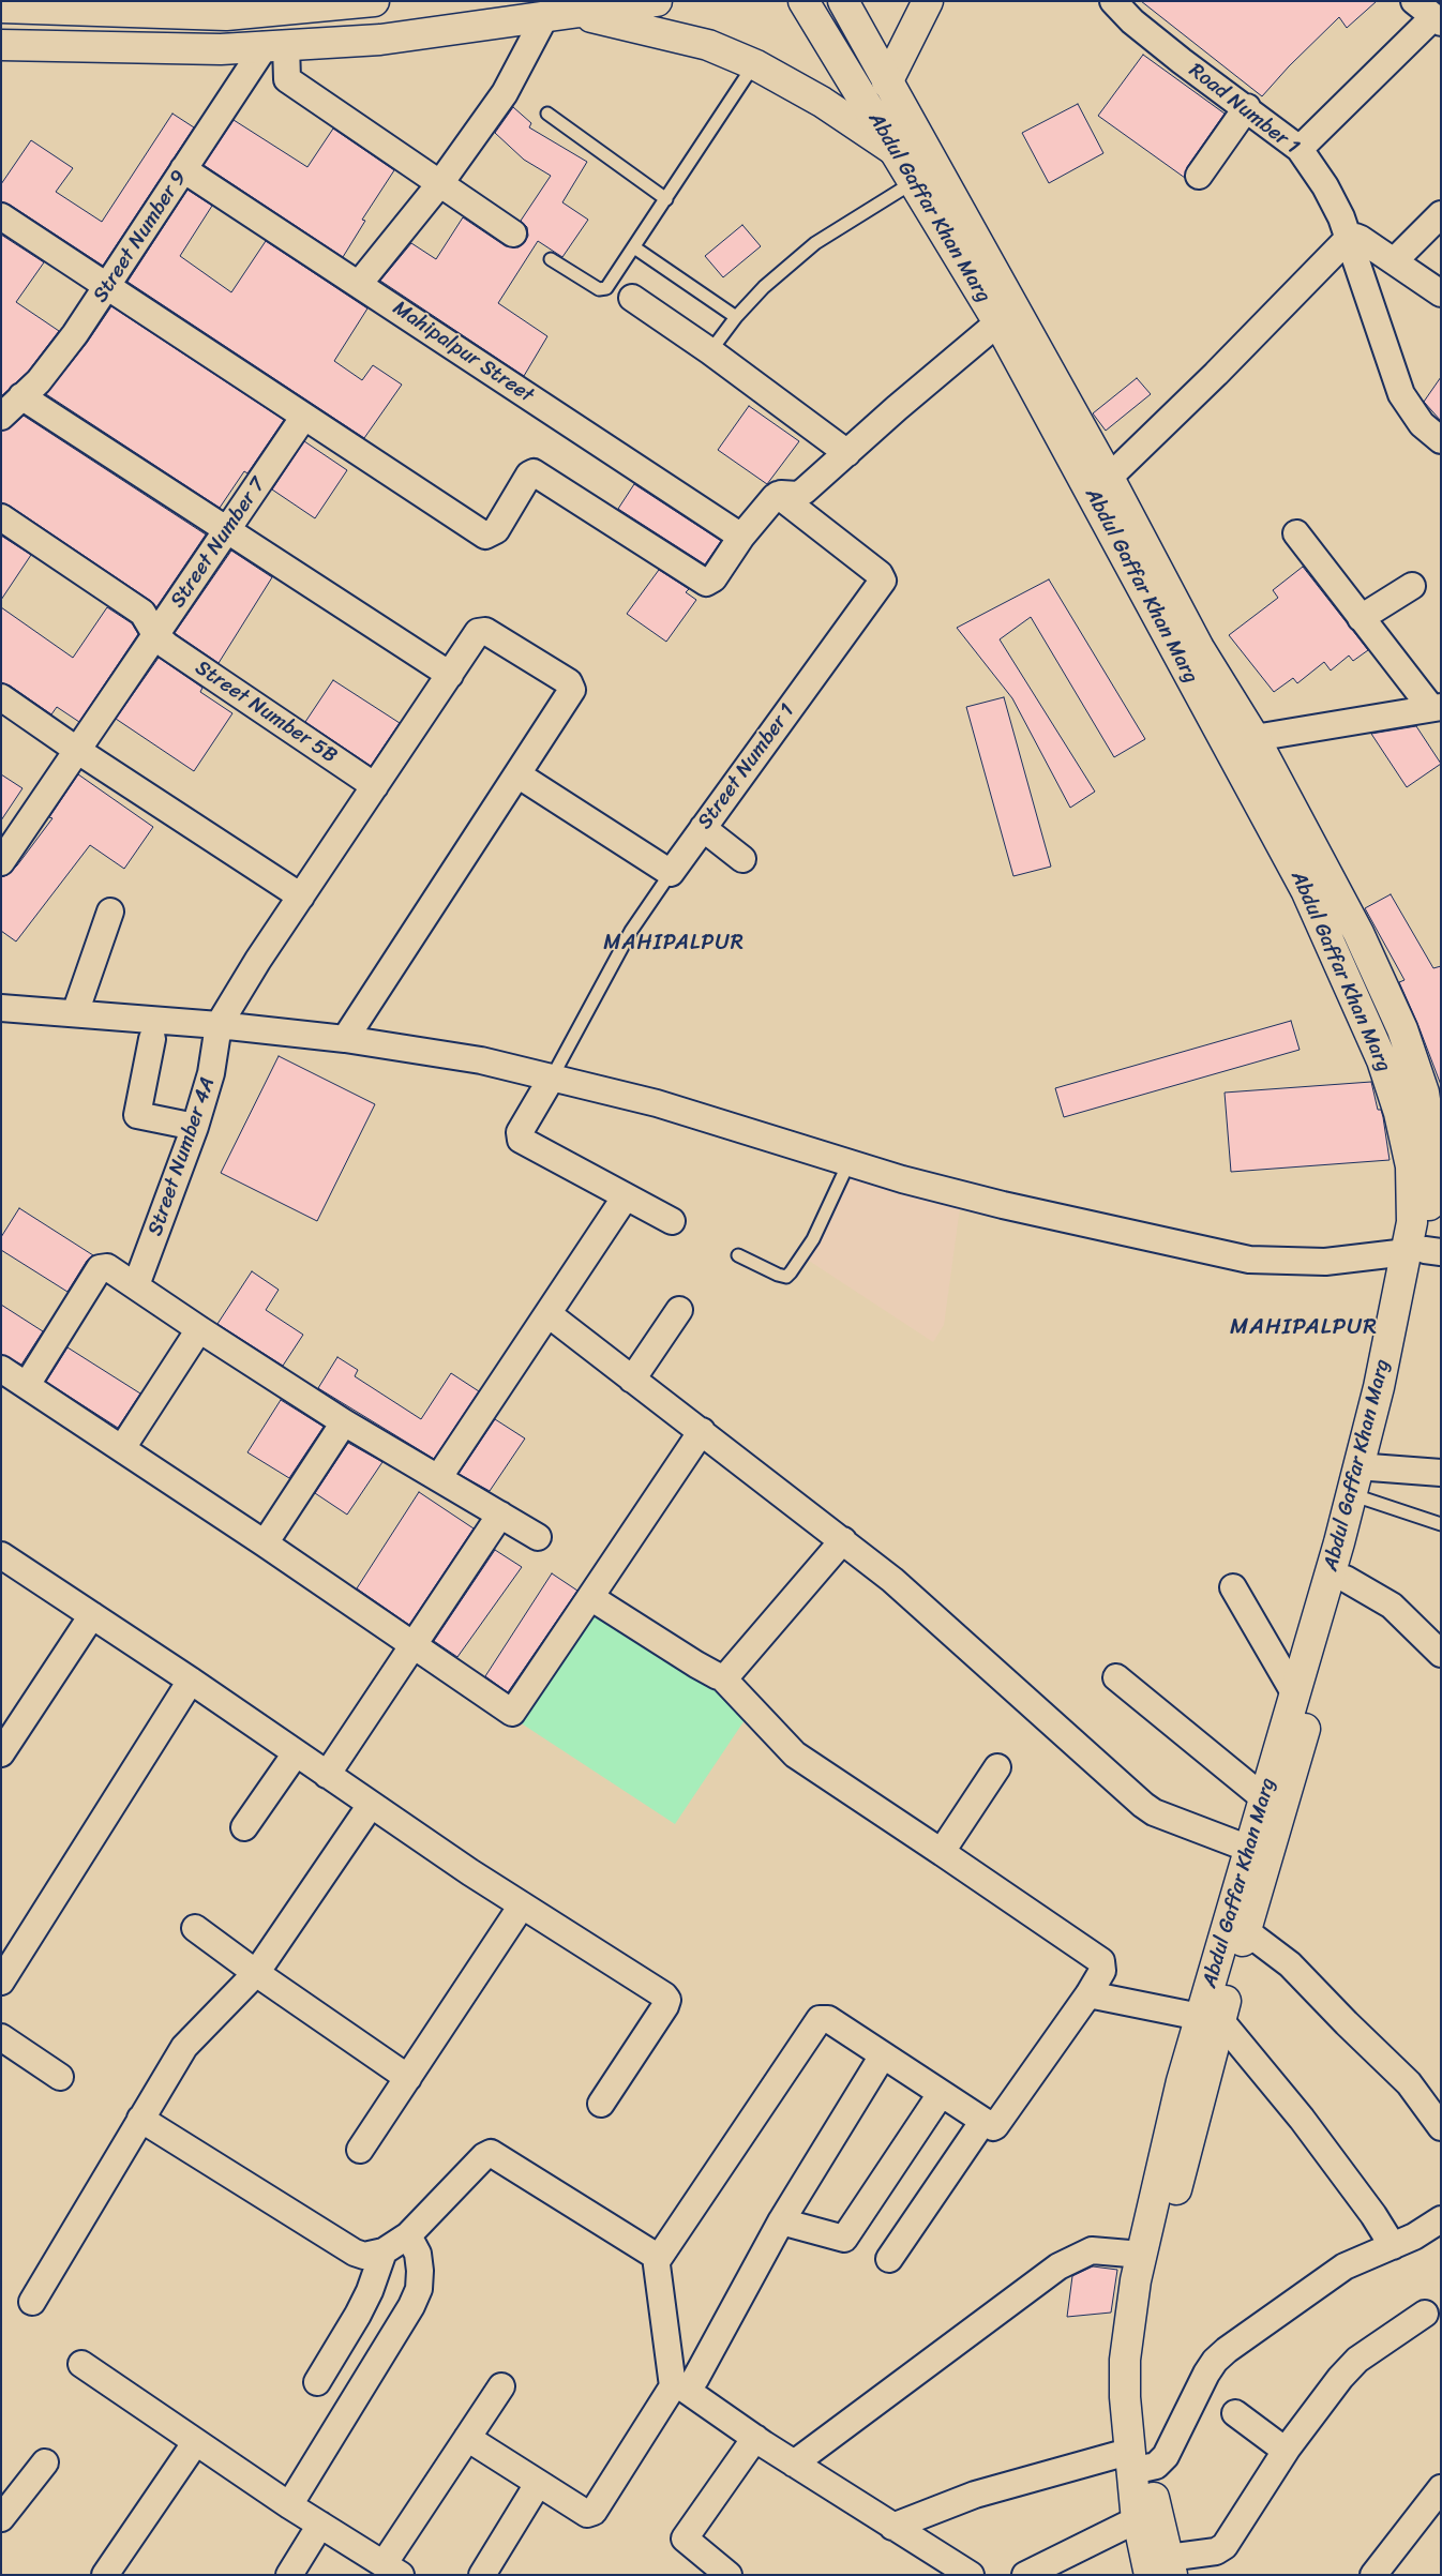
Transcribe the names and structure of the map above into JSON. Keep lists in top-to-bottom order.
{
  "streets": {
    "main road": ["Abdul Gaffar Khan Marg"],
    "street": [
      "Road Number 1",
      "Street Number 9",
      "Mahipalpur Street",
      "Street Number 7",
      "Street Number 5B",
      "Street Number 1",
      "Street Number 4A"
    ]
  },
  "crossings": [
    ["Street Number 9", "Mahipalpur Street"],
    ["Street Number 7", "Street Number 5B"]
  ],
  "districts": ["MAHIPALPUR", "MAHIPALPUR"]
}
